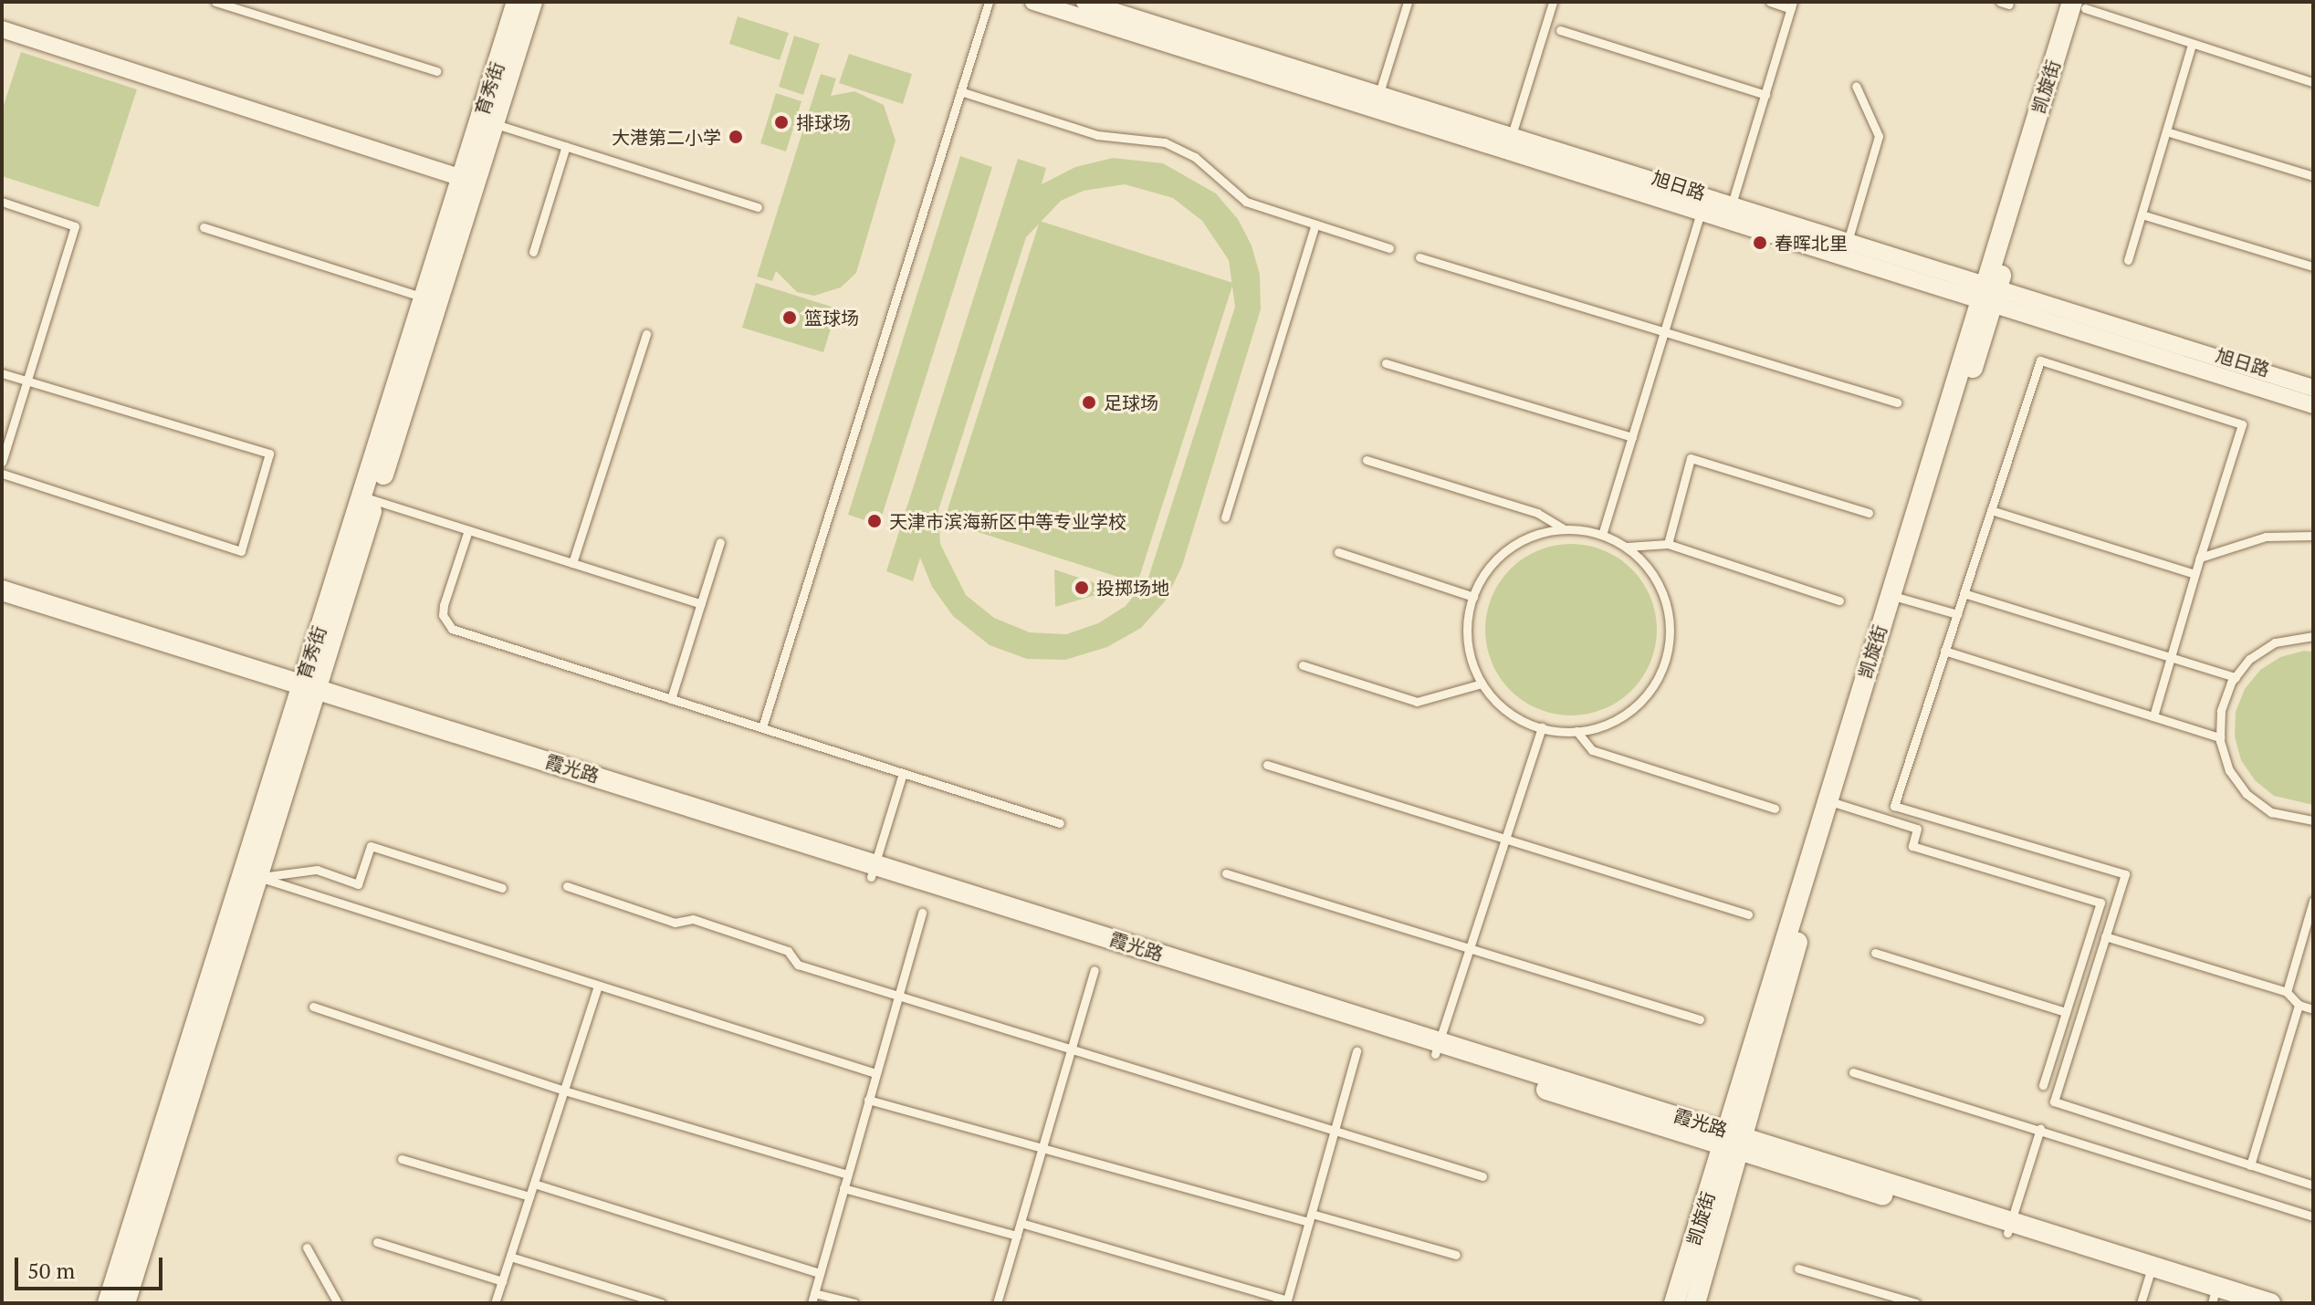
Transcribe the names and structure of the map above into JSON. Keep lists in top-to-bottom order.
{
  "streets": {
    "street": [
      "凯旋街",
      "育秀街",
      "旭日路",
      "霞光路"
    ]
  },
  "crossings": [
    ["凯旋街", "旭日路"],
    ["凯旋街", "霞光路"],
    ["育秀街", "霞光路"]
  ],
  "places": [
    "排球场",
    "大港第二小学",
    "春晖北里",
    "篮球场",
    "足球场",
    "天津市滨海新区中等专业学校",
    "投掷场地"
  ],
  "scale_bar": "50 m"
}
